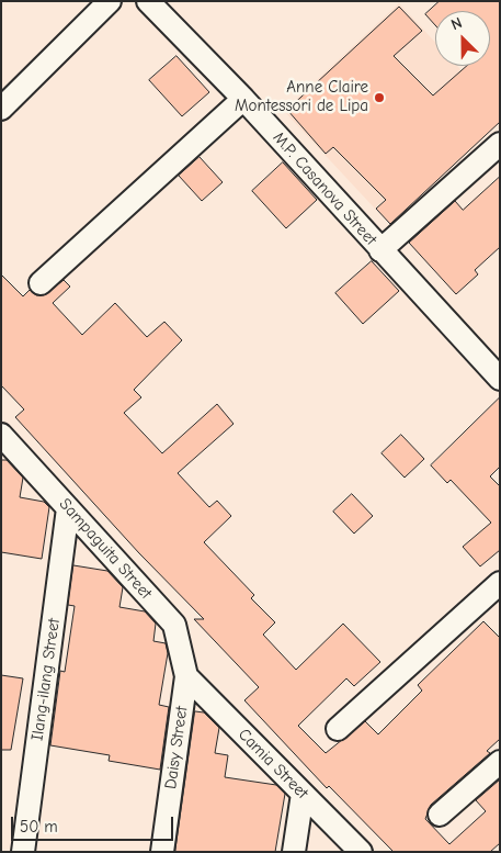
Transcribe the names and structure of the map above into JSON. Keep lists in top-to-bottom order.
{
  "streets": {
    "street": [
      "M.P. Casanova Street",
      "Sampaguita Street",
      "Ilang-ilang Street",
      "Daisy Street",
      "Camia Street"
    ]
  },
  "crossings": [
    ["Sampaguita Street", "Ilang-ilang Street"],
    ["Sampaguita Street", "Daisy Street"],
    ["Sampaguita Street", "Camia Street"],
    ["Daisy Street", "Camia Street"]
  ],
  "places": ["Anne Claire Montessori de Lipa"],
  "scale_bar": "50 m",
  "north": "top left"
}
